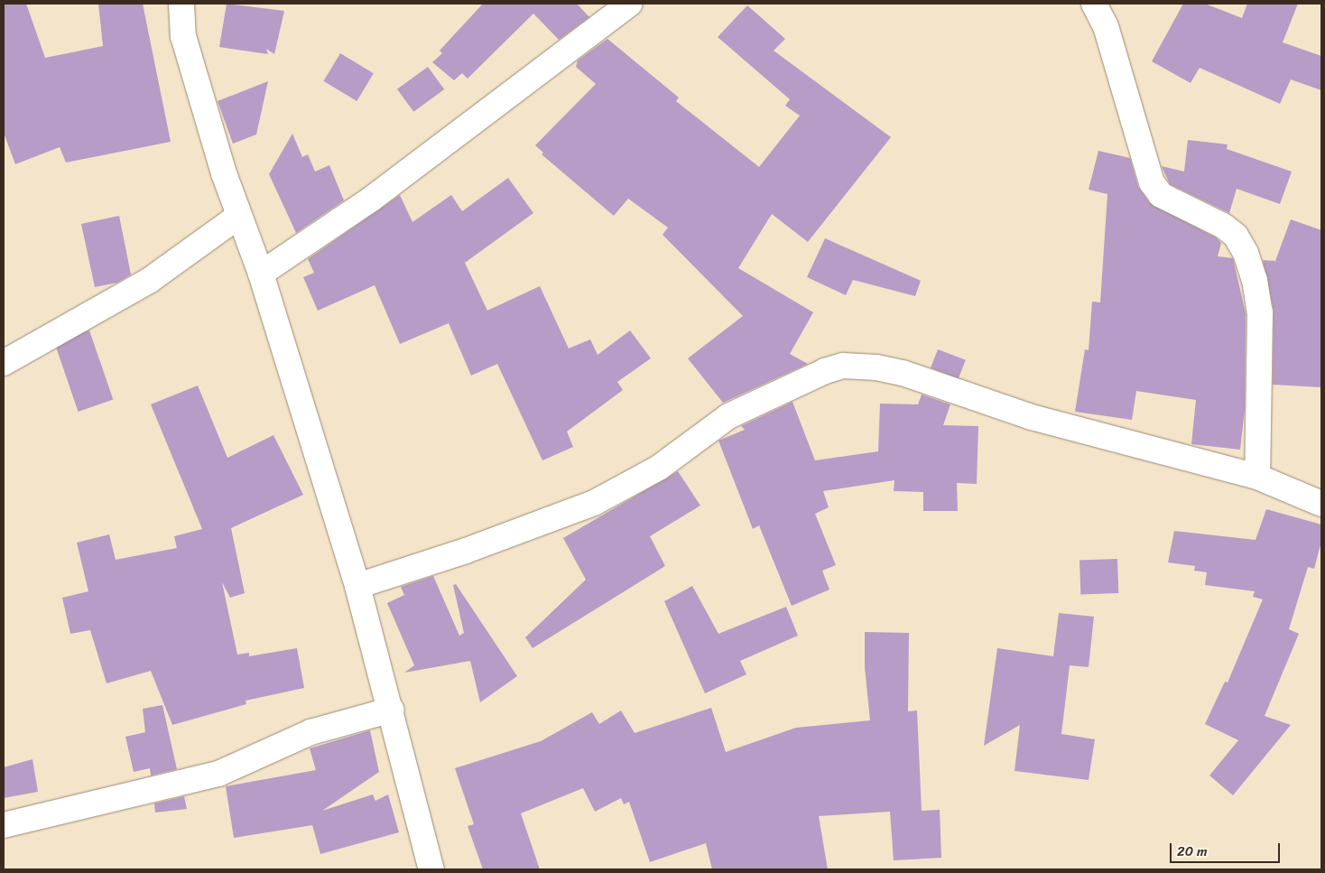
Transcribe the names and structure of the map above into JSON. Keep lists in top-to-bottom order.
{
  "scale_bar": "20 m"
}
